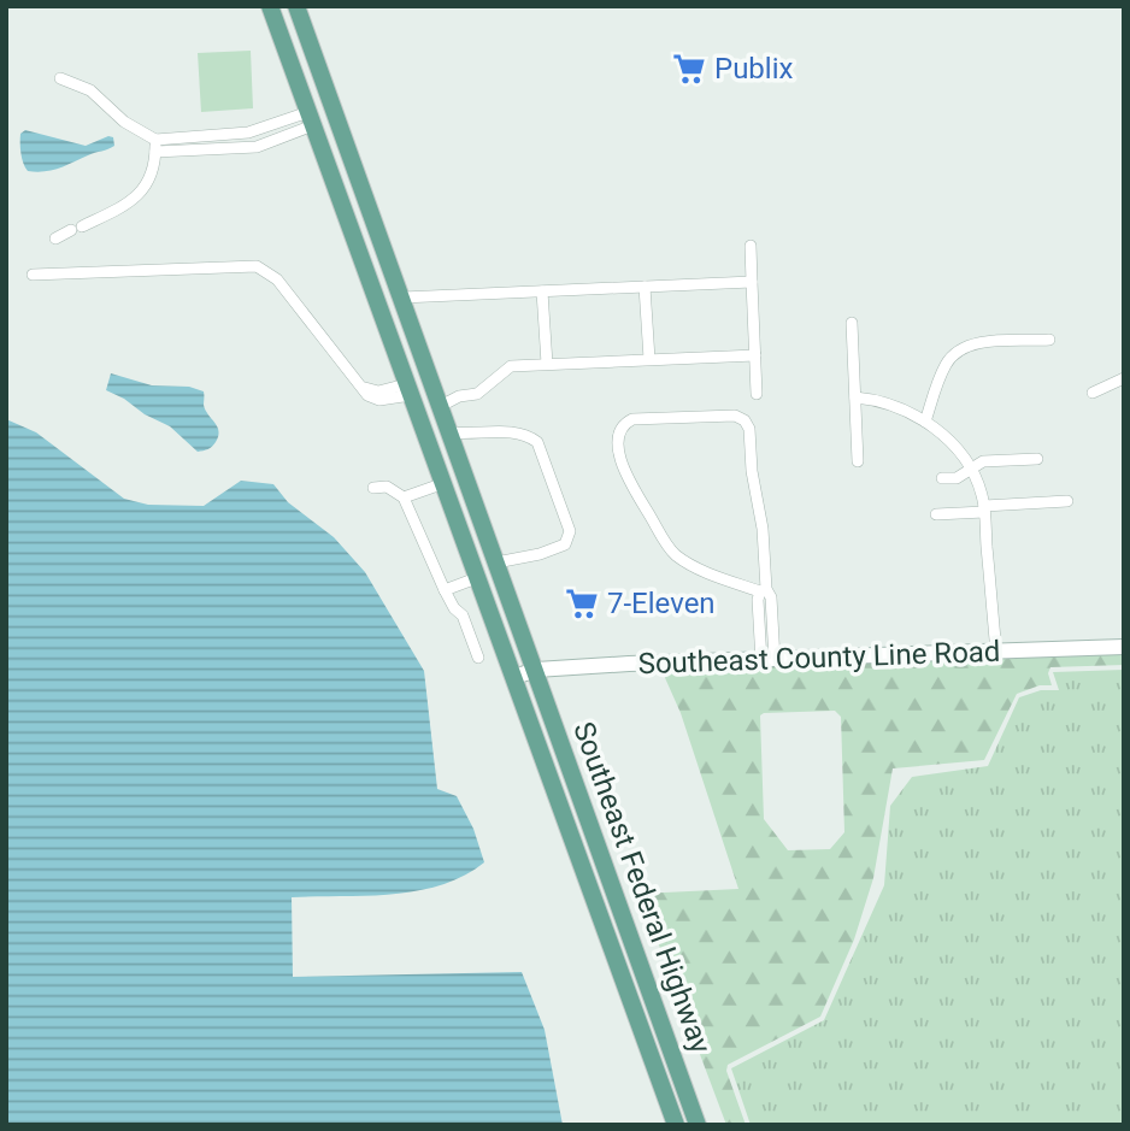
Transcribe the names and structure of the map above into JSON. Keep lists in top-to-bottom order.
{
  "streets": {
    "main road": ["Southeast Federal Highway"],
    "street": ["Southeast County Line Road"]
  },
  "crossings": [
    ["Southeast County Line Road", "Southeast Federal Highway"]
  ],
  "places": {
    "supermarket": ["Publix", "7-Eleven"]
  }
}
